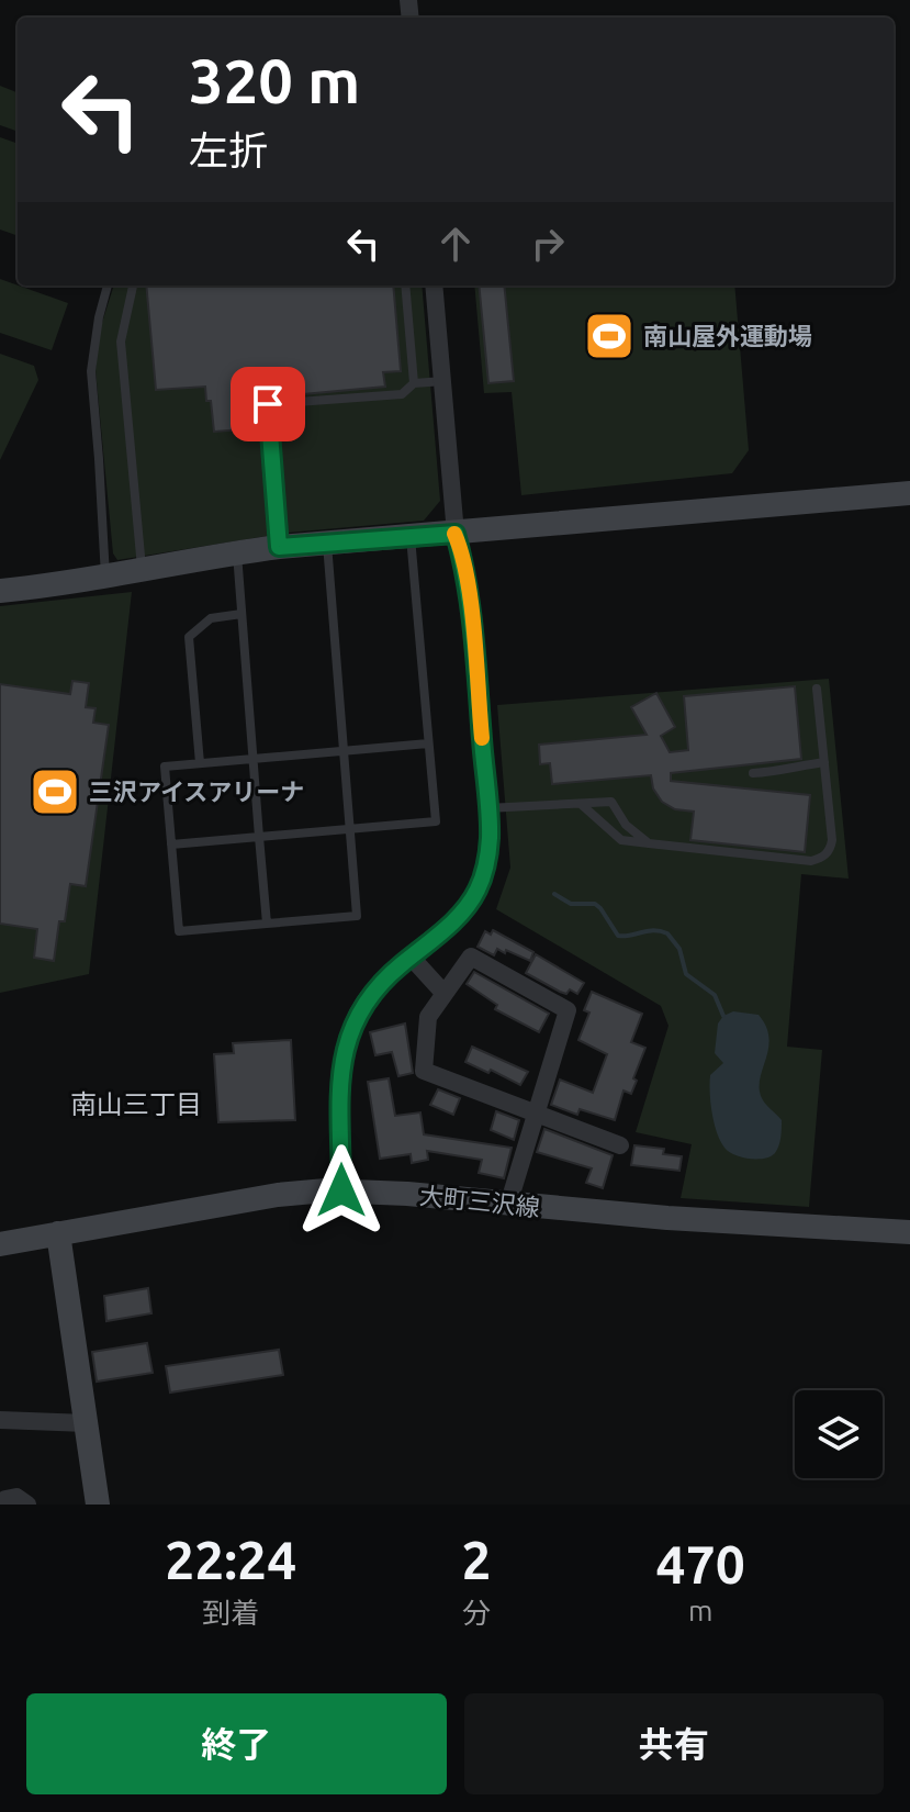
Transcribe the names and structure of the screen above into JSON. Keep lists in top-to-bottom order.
{
  "streets": {
    "street": ["大町三沢線"]
  },
  "districts": ["南山三丁目"],
  "places": {
    "sports": ["南山屋外運動場", "三沢アイスアリーナ"]
  },
  "page": {
    "turn": ["320 m", "左折"],
    "eta": [
      "22:24",
      "到着",
      "2",
      "分",
      "470",
      "m"
    ],
    "buttons": ["終了", "共有"]
  }
}
